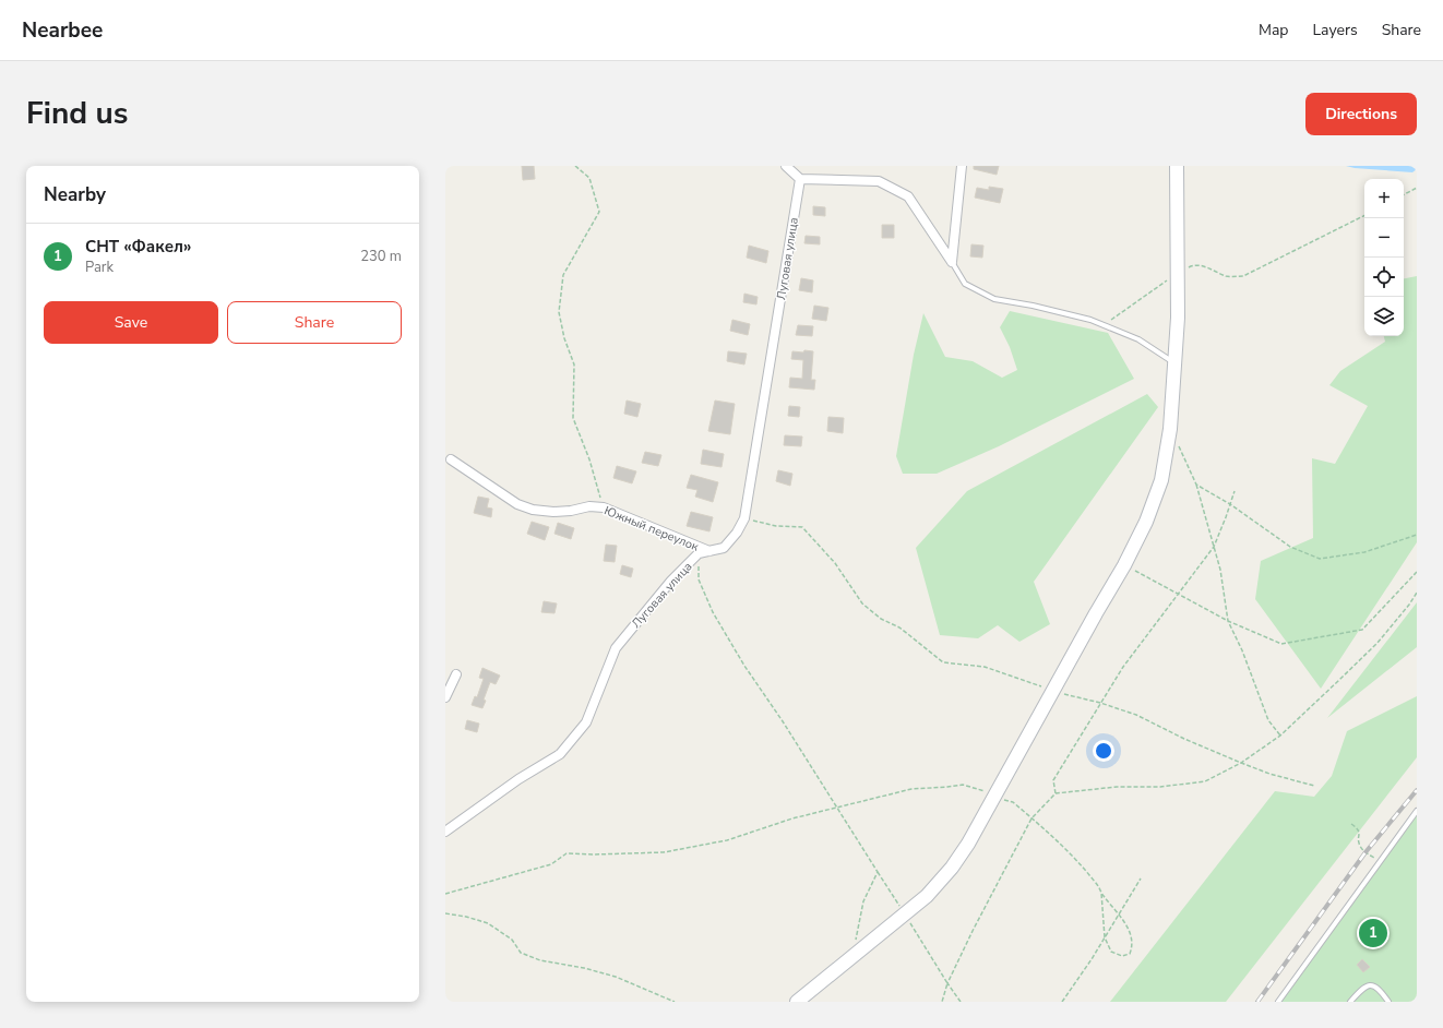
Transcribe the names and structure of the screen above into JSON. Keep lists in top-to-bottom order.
{
  "streets": {
    "street": ["Луговая улица", "Южный переулок"]
  },
  "crossings": [
    ["Луговая улица", "Южный переулок"]
  ],
  "page": {
    "header": "Nearbee",
    "nav": ["Map", "Layers", "Share"],
    "title": "Find us",
    "buttons": [
      "Directions",
      ["Save", "Share"]
    ],
    "heading": "Nearby",
    "map_buttons": ["+", "−"],
    "list": [
      {
        "mark": "1",
        "name": "СНТ «Факел»",
        "note": "Park",
        "value": "230 m"
      }
    ],
    "pins": "1"
  }
}
